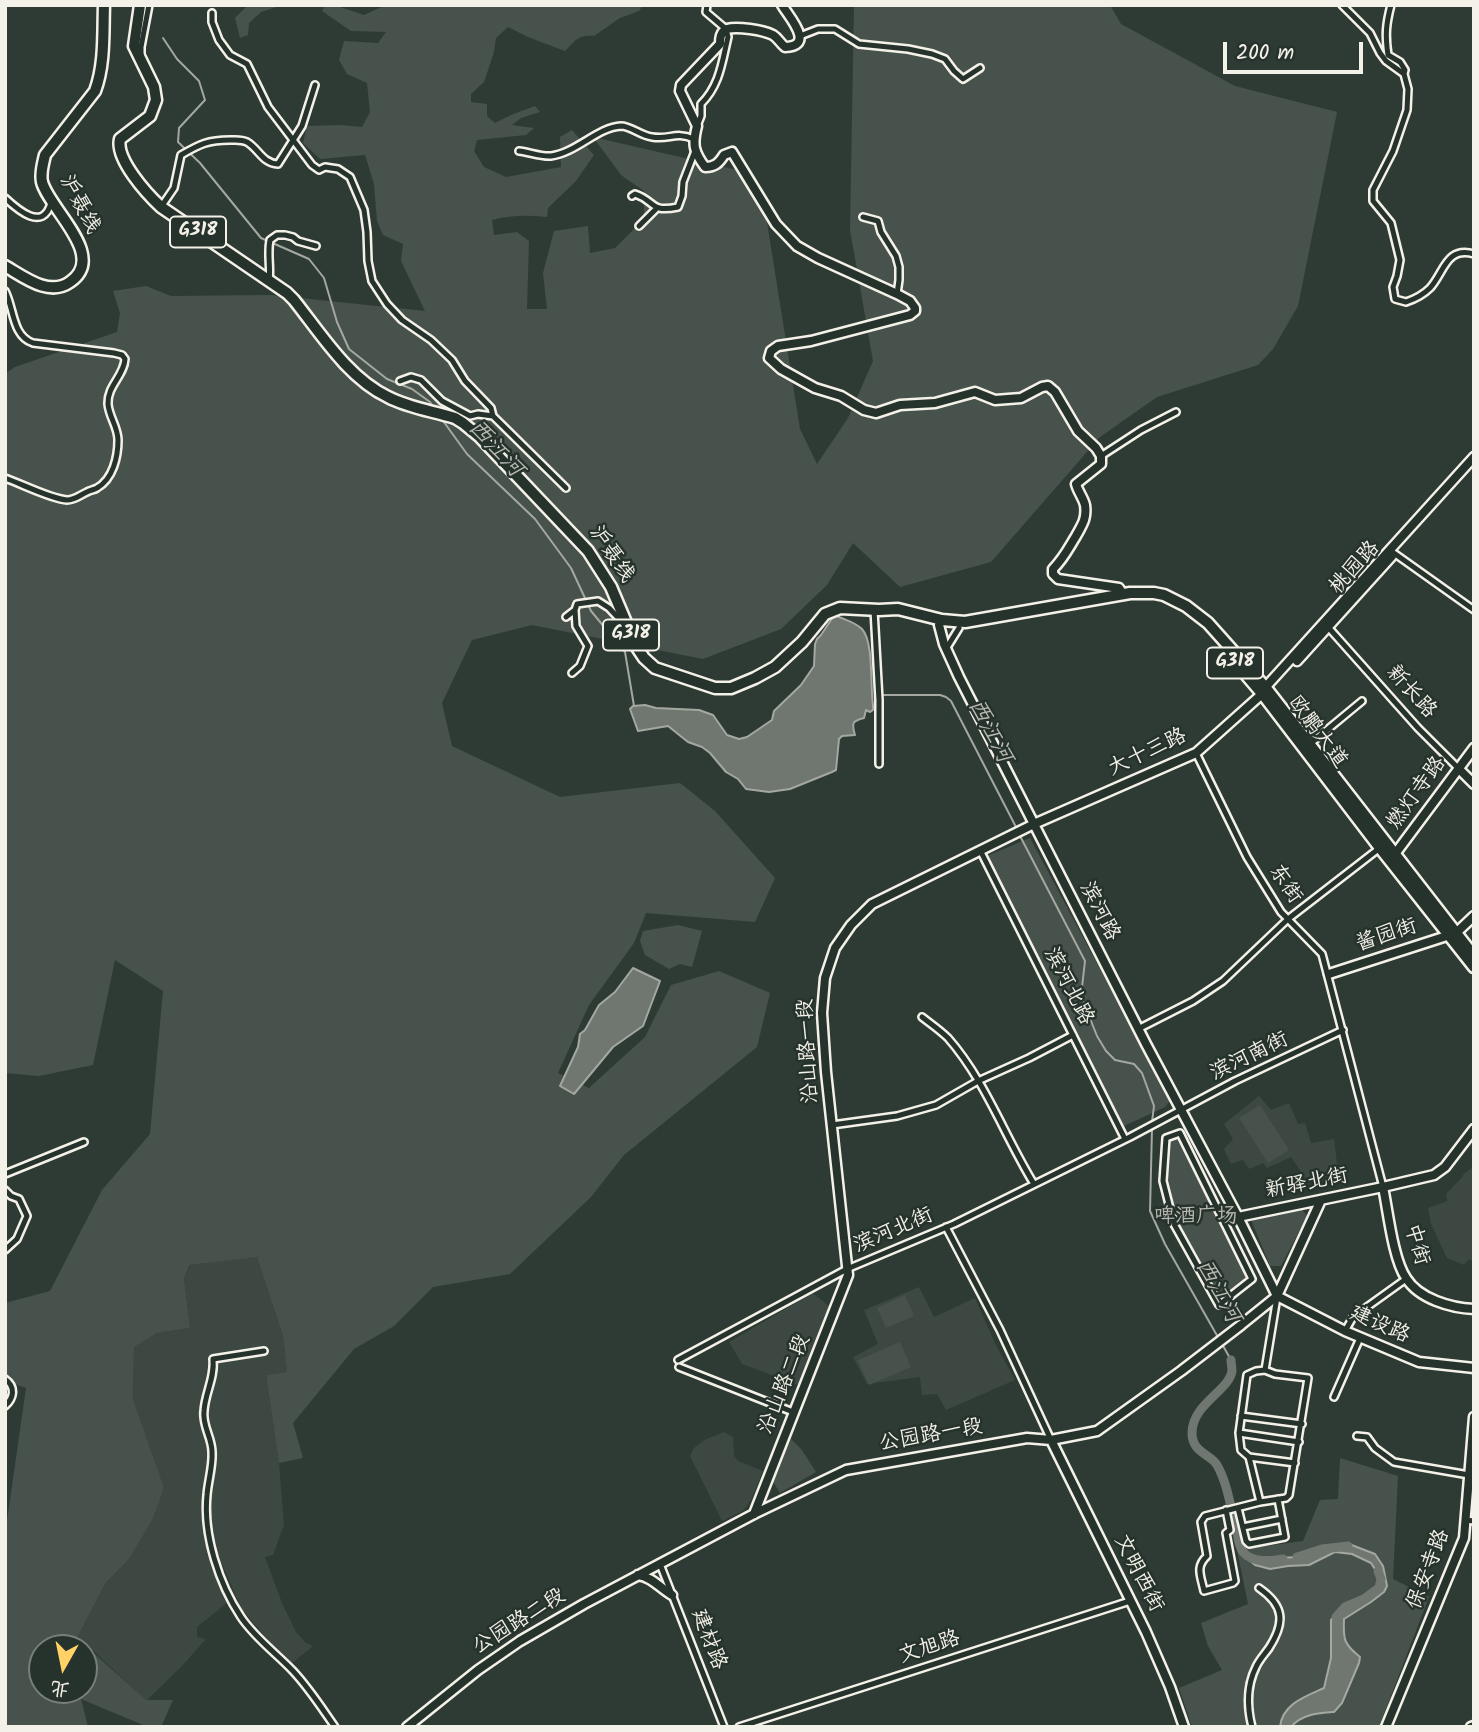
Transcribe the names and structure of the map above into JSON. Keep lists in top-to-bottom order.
{
  "streets": {
    "highway": ["沪聂线", "G318", "欧鹏大道"],
    "street": [
      "桃园路",
      "新长路",
      "大十三路",
      "燃灯寺路",
      "东街",
      "滨河路",
      "酱园街",
      "滨河北路",
      "沿山路一段",
      "滨河南街",
      "新驿北街",
      "滨河北街",
      "中街",
      "建设路",
      "沿山路二段",
      "公园路一段",
      "保安寺路",
      "文明西街",
      "公园路二段",
      "建材路",
      "文旭路"
    ]
  },
  "crossings": [
    ["沪聂线", "桃园路"],
    ["沪聂线", "欧鹏大道"],
    ["沪聂线", "大十三路"],
    ["沪聂线", "滨河路"],
    ["桃园路", "新长路"],
    ["桃园路", "欧鹏大道"],
    ["桃园路", "大十三路"],
    ["新长路", "燃灯寺路"],
    ["欧鹏大道", "大十三路"],
    ["欧鹏大道", "燃灯寺路"],
    ["欧鹏大道", "滨河路"],
    ["欧鹏大道", "酱园街"],
    ["大十三路", "东街"],
    ["大十三路", "滨河路"],
    ["大十三路", "沿山路一段"],
    ["东街", "酱园街"],
    ["东街", "滨河南街"],
    ["东街", "新驿北街"],
    ["东街", "中街"],
    ["滨河路", "滨河南街"],
    ["滨河路", "新驿北街"],
    ["滨河路", "建设路"],
    ["滨河路", "公园路一段"],
    ["滨河北路", "沿山路一段"],
    ["滨河北路", "滨河南街"],
    ["滨河北路", "滨河北街"],
    ["沿山路一段", "滨河北街"],
    ["沿山路一段", "沿山路二段"],
    ["滨河南街", "滨河北街"],
    ["新驿北街", "中街"],
    ["滨河北街", "沿山路二段"],
    ["建设路", "公园路一段"],
    ["沿山路二段", "公园路一段"],
    ["公园路一段", "文明西街"],
    ["公园路一段", "公园路二段"],
    ["公园路一段", "建材路"],
    ["文明西街", "文旭路"],
    ["公园路二段", "建材路"]
  ],
  "water": ["西江河"],
  "parks": ["啤酒广场"],
  "scale_bar": "200 m",
  "north": "bottom"
}
